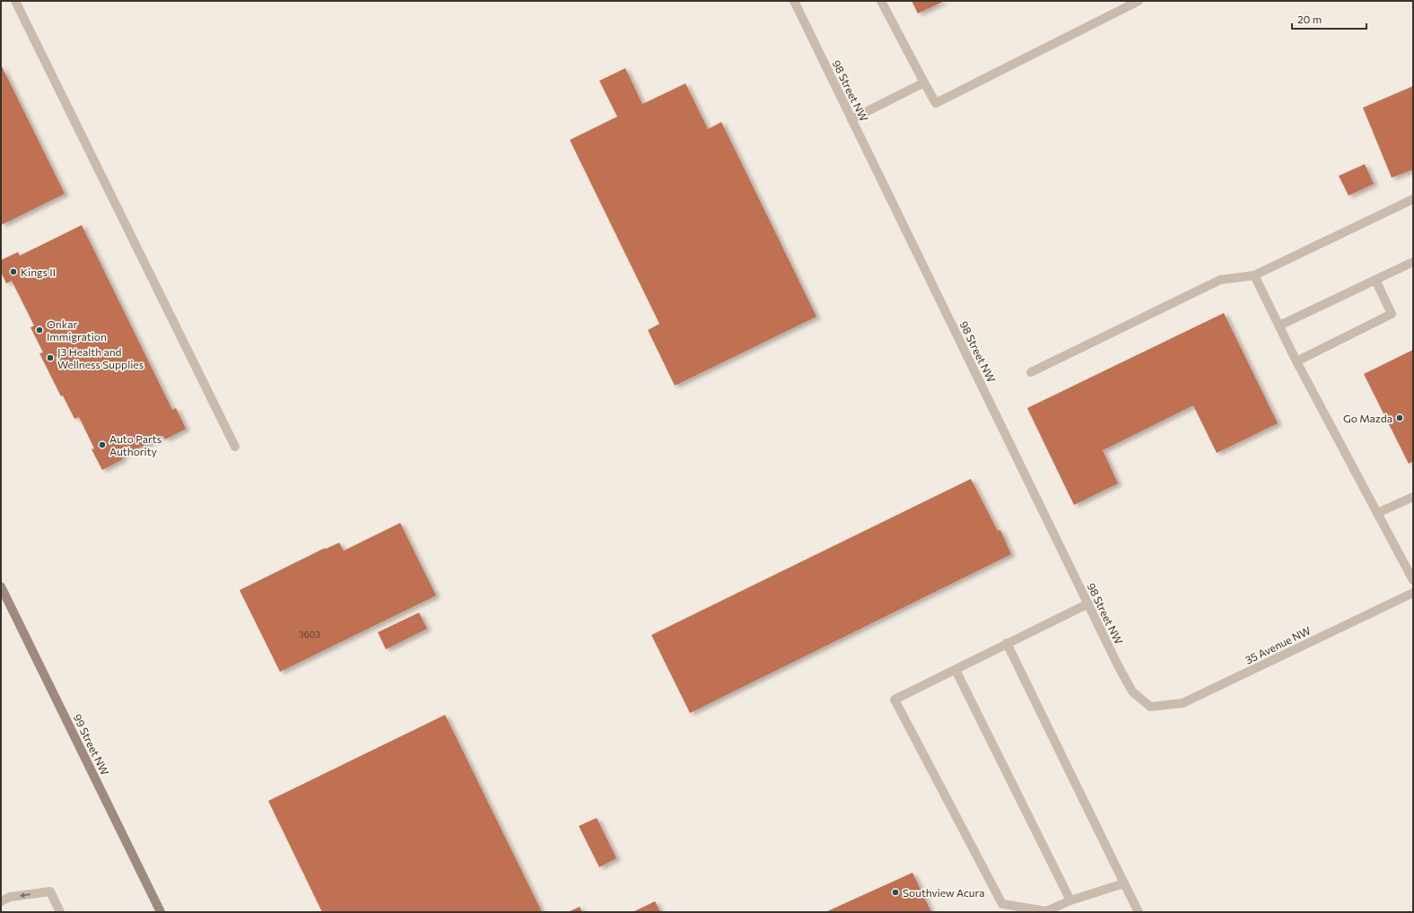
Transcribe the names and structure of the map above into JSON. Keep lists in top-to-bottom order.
{
  "streets": {
    "main road": ["99 Street NW"],
    "street": ["98 Street NW", "35 Avenue NW"]
  },
  "crossings": [
    ["98 Street NW", "35 Avenue NW"]
  ],
  "places": [
    "Kings II",
    "Onkar Immigration",
    "J3 Health and Wellness Supplies",
    "Go Mazda",
    "Auto Parts Authority",
    "Southview Acura"
  ],
  "house_numbers": ["3603"],
  "scale_bar": "20 m"
}
